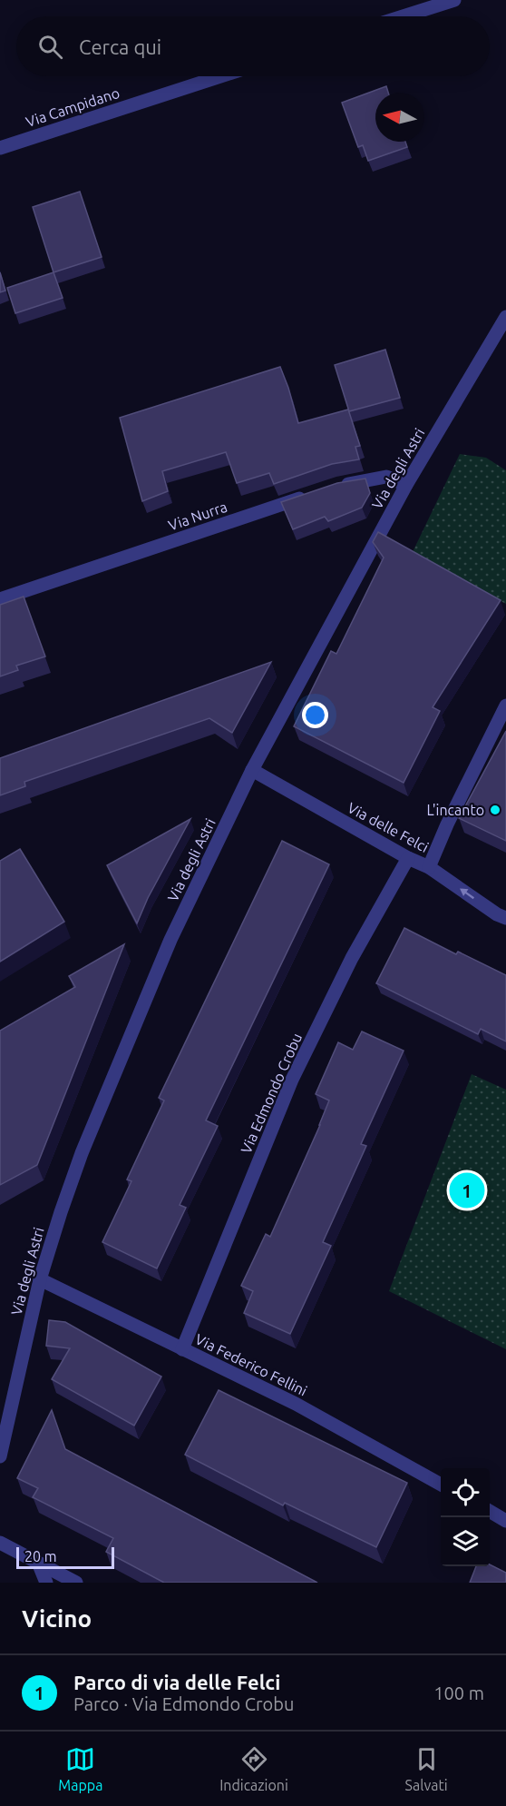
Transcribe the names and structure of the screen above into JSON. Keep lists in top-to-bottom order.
{
  "streets": {
    "street": [
      "Via Campidano",
      "Via degli Astri",
      "Via Nurra",
      "Via delle Felci",
      "Via Edmondo Crobu",
      "Via Federico Fellini"
    ]
  },
  "crossings": [
    ["Via degli Astri", "Via delle Felci"],
    ["Via degli Astri", "Via Federico Fellini"],
    ["Via delle Felci", "Via Edmondo Crobu"],
    ["Via Edmondo Crobu", "Via Federico Fellini"]
  ],
  "places": ["L'incanto"],
  "scale_bar": "20 m",
  "north": "left",
  "page": {
    "search": "Cerca qui",
    "pins": "1",
    "scale": "20 m",
    "heading": "Vicino",
    "list": [
      {
        "mark": "1",
        "name": "Parco di via delle Felci",
        "note": "Parco · Via Edmondo Crobu",
        "value": "100 m"
      }
    ],
    "nav": ["Mappa", "Indicazioni", "Salvati"]
  }
}
